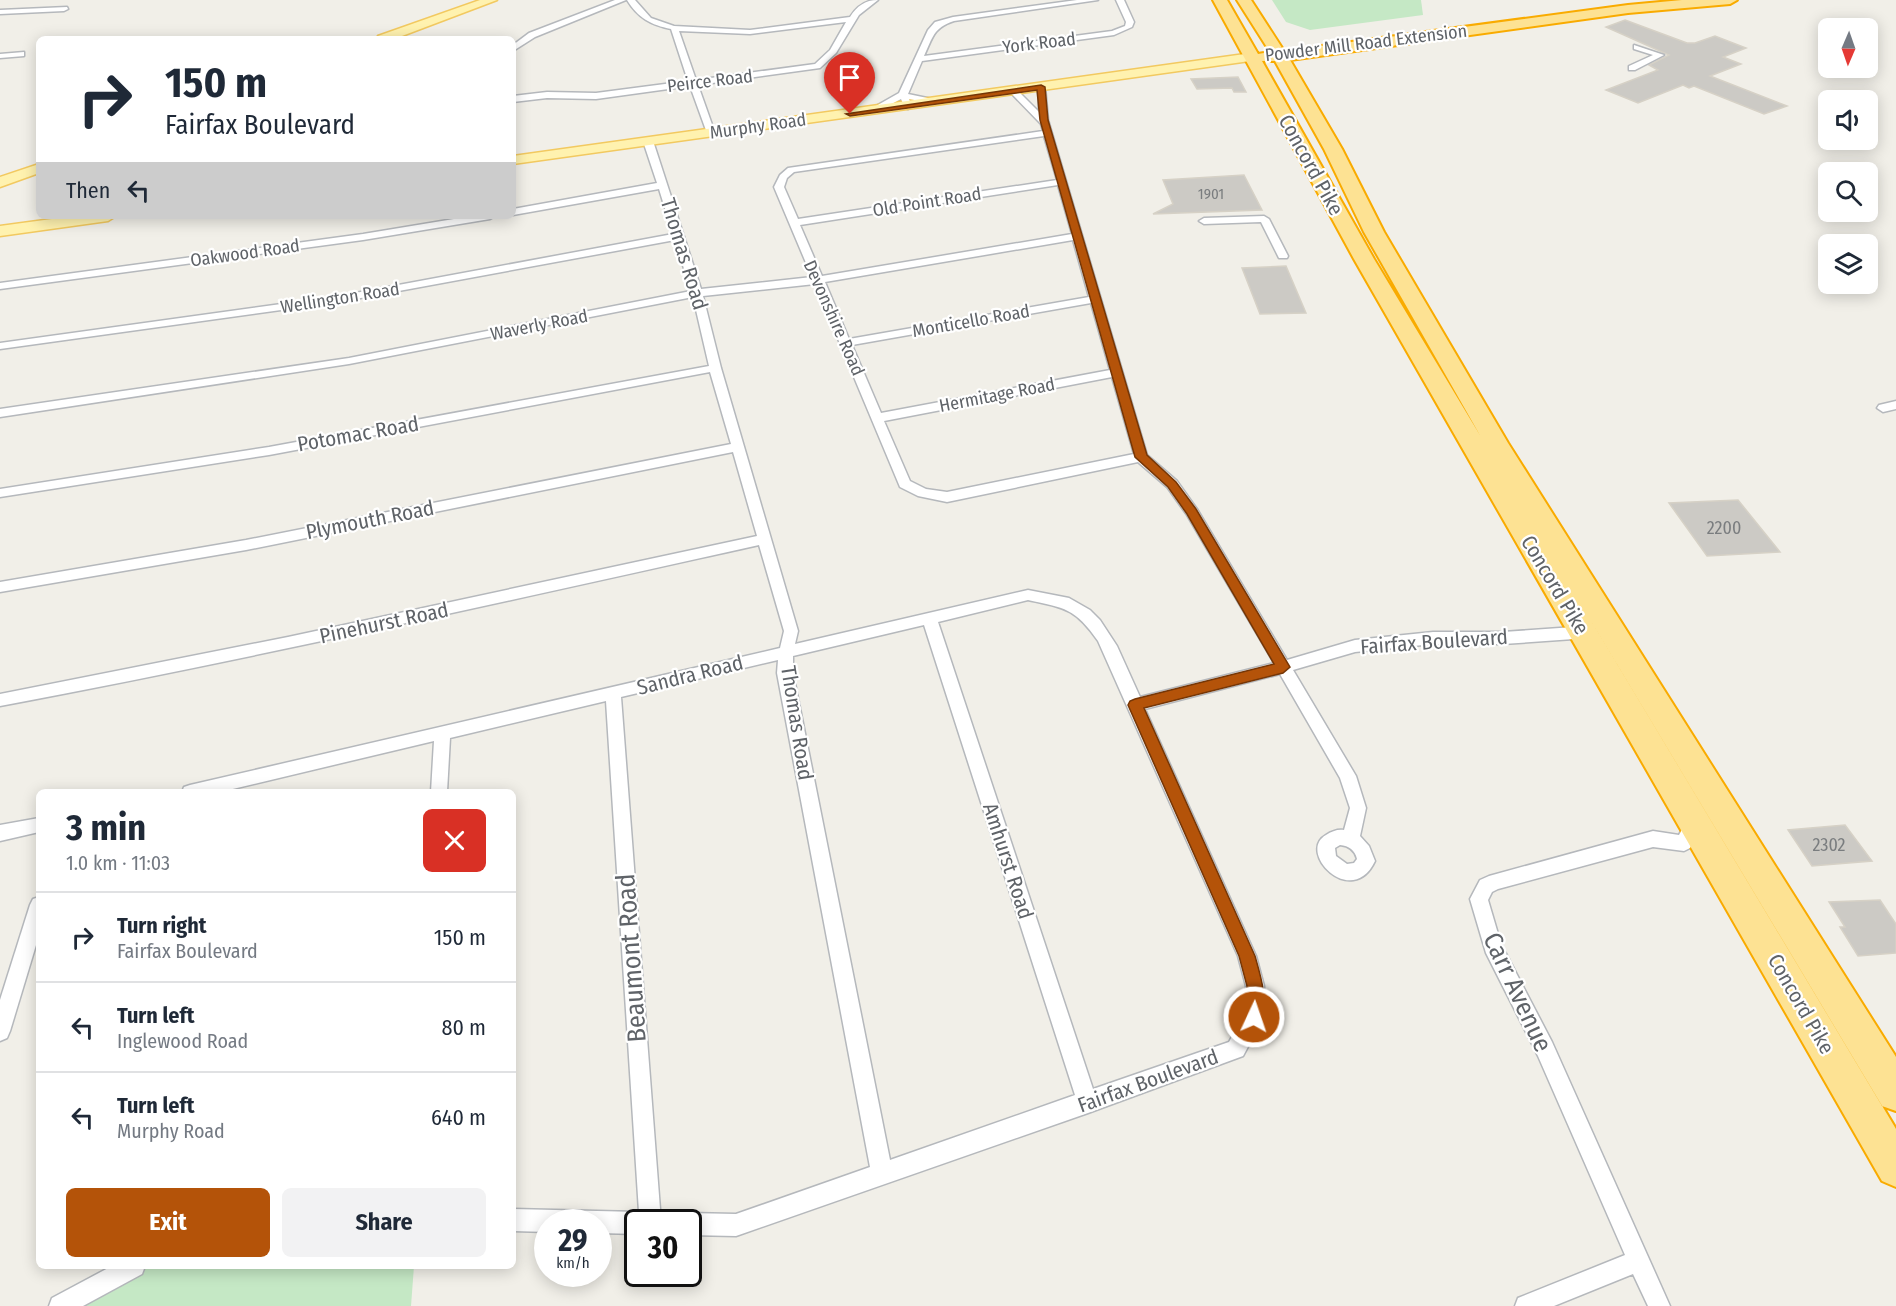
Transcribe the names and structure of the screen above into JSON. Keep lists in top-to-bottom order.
{
  "streets": {
    "highway": ["Powder Mill Road Extension", "Concord Pike"],
    "main road": ["Murphy Road"],
    "street": [
      "York Road",
      "Peirce Road",
      "Old Point Road",
      "Oakwood Road",
      "Thomas Road",
      "Wellington Road",
      "Devonshire Road",
      "Monticello Road",
      "Waverly Road",
      "Hermitage Road",
      "Potomac Road",
      "Plymouth Road",
      "Pinehurst Road",
      "Fairfax Boulevard",
      "Sandra Road",
      "Amhurst Road",
      "Beaumont Road",
      "Carr Avenue"
    ]
  },
  "crossings": [
    ["Powder Mill Road Extension", "Murphy Road"],
    ["Powder Mill Road Extension", "Concord Pike"],
    ["Murphy Road", "Concord Pike"],
    ["Murphy Road", "Thomas Road"],
    ["Concord Pike", "Fairfax Boulevard"],
    ["Concord Pike", "Carr Avenue"],
    ["Old Point Road", "Devonshire Road"],
    ["Thomas Road", "Wellington Road"],
    ["Thomas Road", "Waverly Road"],
    ["Thomas Road", "Potomac Road"],
    ["Thomas Road", "Plymouth Road"],
    ["Thomas Road", "Pinehurst Road"],
    ["Thomas Road", "Fairfax Boulevard"],
    ["Thomas Road", "Sandra Road"],
    ["Devonshire Road", "Monticello Road"],
    ["Devonshire Road", "Waverly Road"],
    ["Devonshire Road", "Hermitage Road"],
    ["Fairfax Boulevard", "Sandra Road"],
    ["Fairfax Boulevard", "Amhurst Road"],
    ["Sandra Road", "Amhurst Road"],
    ["Sandra Road", "Beaumont Road"]
  ],
  "house_numbers": ["1901", "2200", "2302"],
  "north": "bottom",
  "page": {
    "turn": ["150 m", "Fairfax Boulevard"],
    "then": "Then",
    "heading": ["3 min", "1.0 km · 11:03"],
    "list": [
      {
        "name": "Turn right",
        "note": "Fairfax Boulevard",
        "value": "150 m"
      },
      {
        "name": "Turn left",
        "note": "Inglewood Road",
        "value": "80 m"
      },
      {
        "name": "Turn left",
        "note": "Murphy Road",
        "value": "640 m"
      }
    ],
    "buttons": ["Exit", "Share"],
    "speed": "29 km/h",
    "limit": "30"
  }
}
